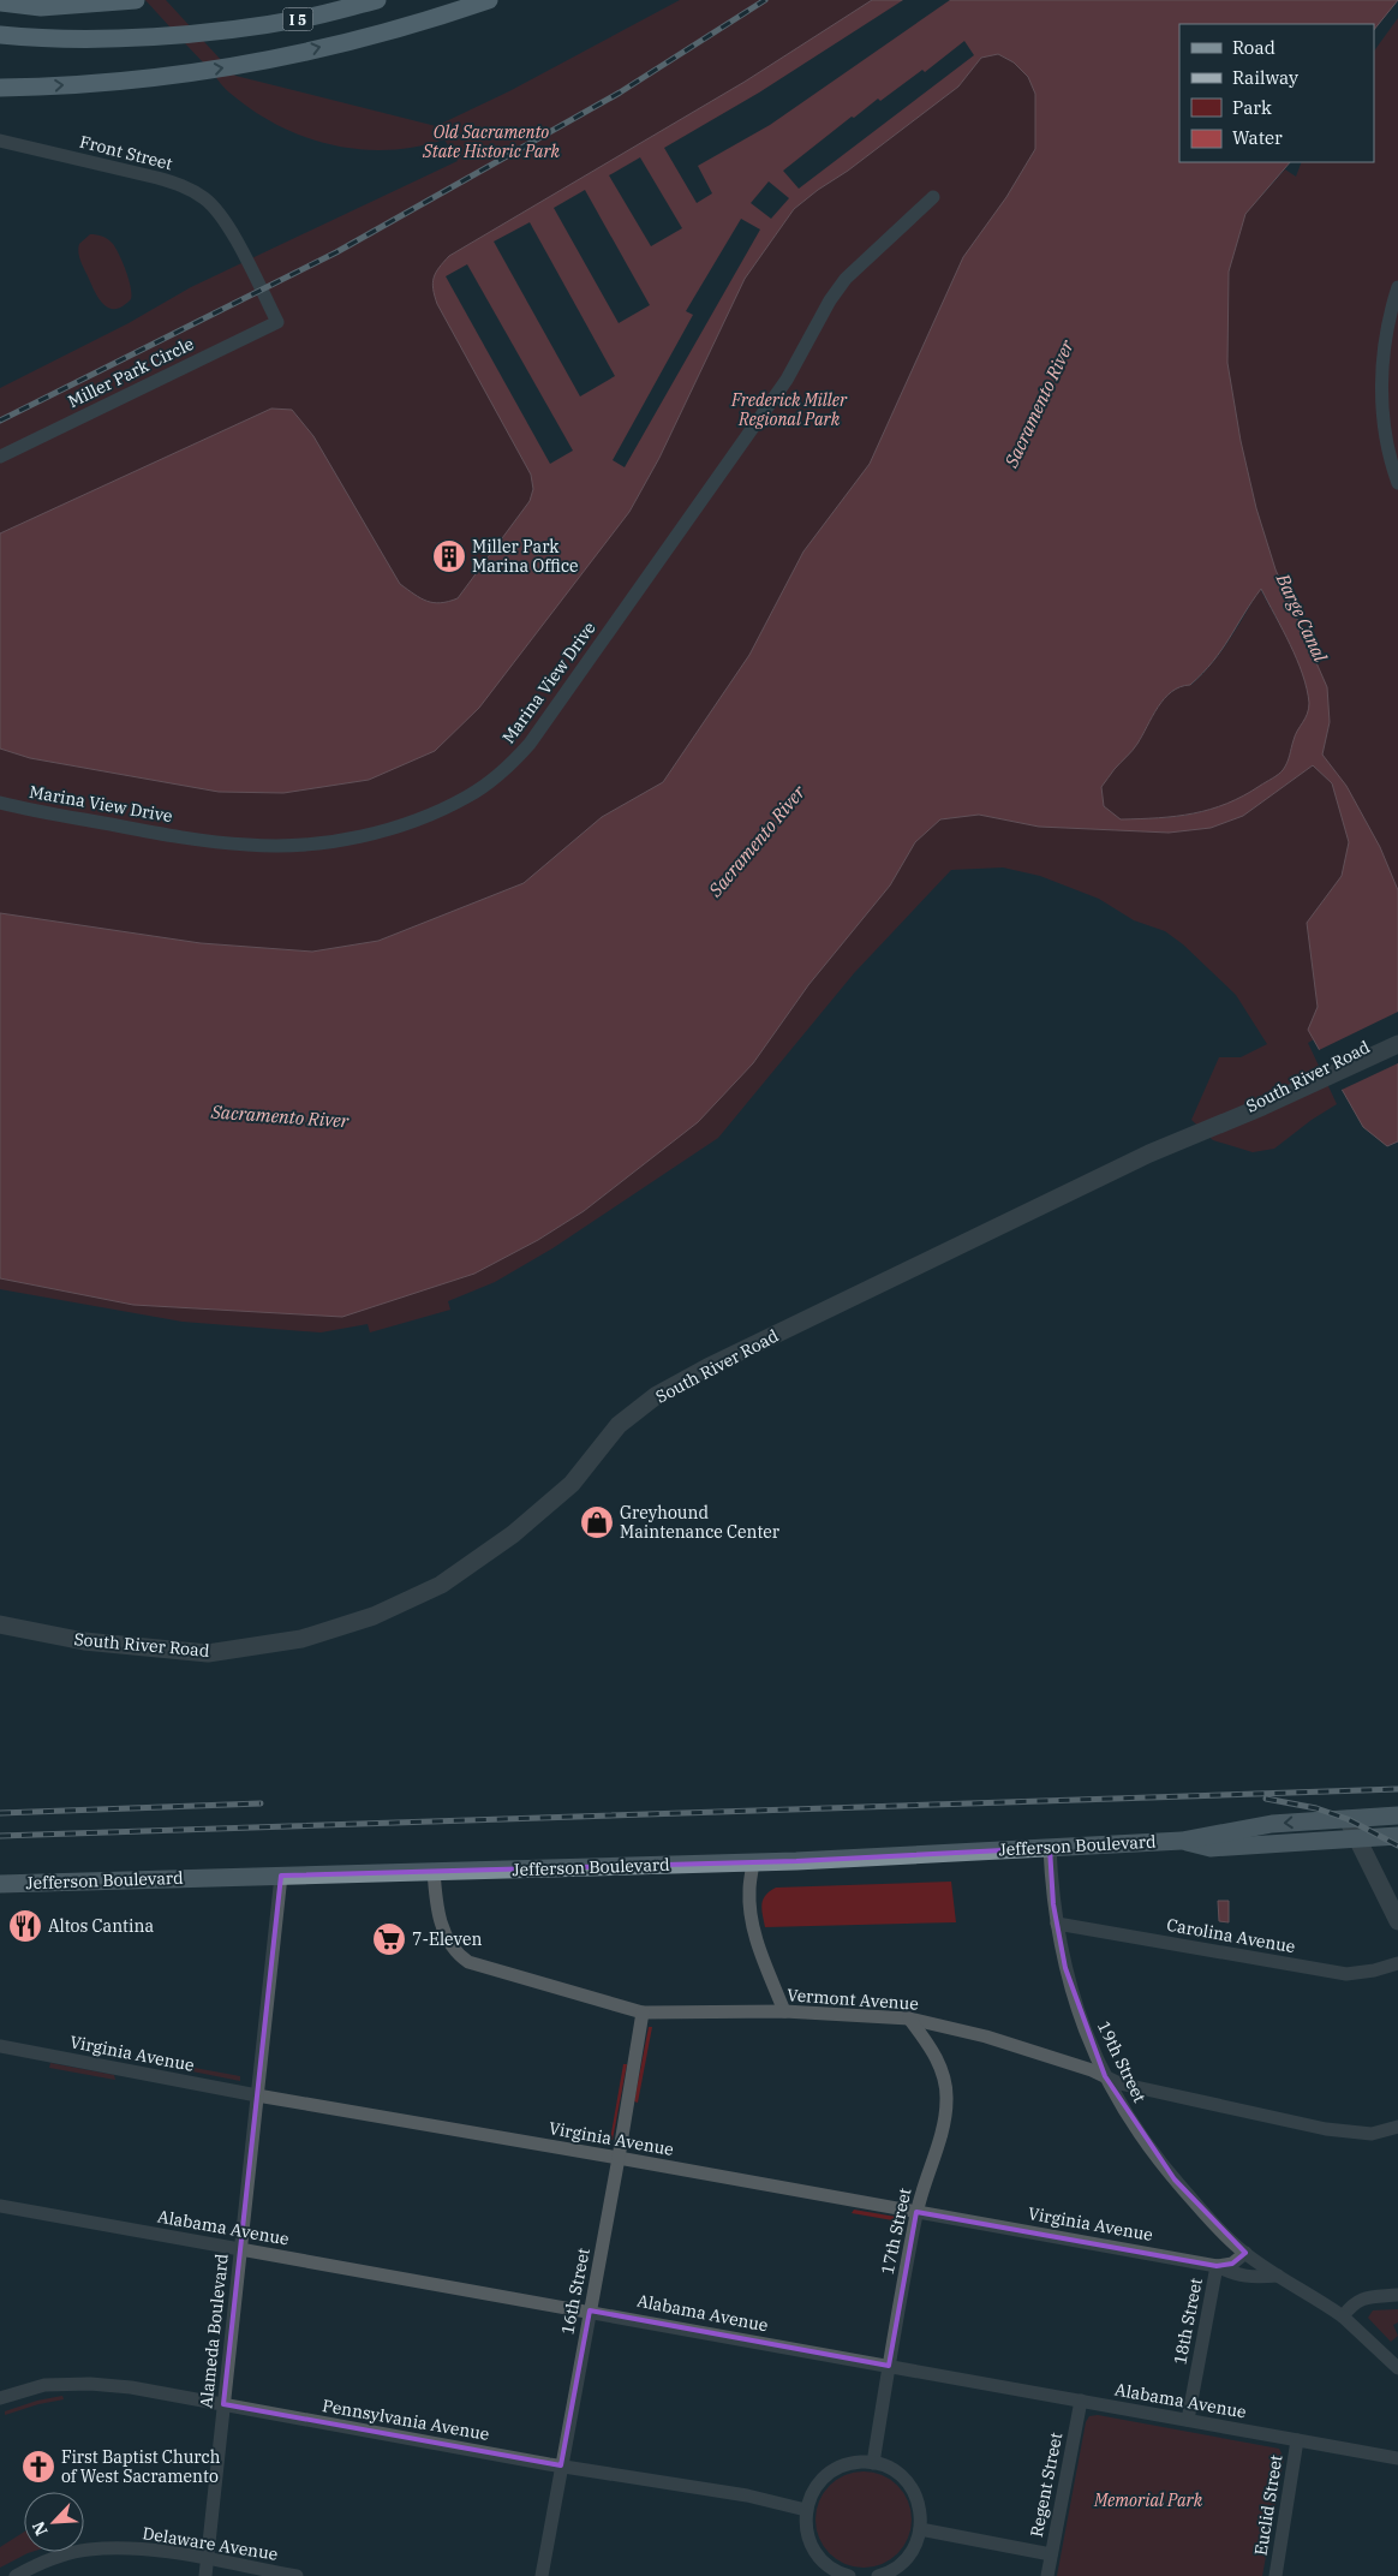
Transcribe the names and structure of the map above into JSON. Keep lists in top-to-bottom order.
{
  "streets": {
    "highway": ["I 5"],
    "main road": ["Jefferson Boulevard"],
    "street": [
      "Front Street",
      "Miller Park Circle",
      "Marina View Drive",
      "South River Road",
      "Carolina Avenue",
      "Vermont Avenue",
      "Virginia Avenue",
      "19th Street",
      "Alabama Avenue",
      "17th Street",
      "16th Street",
      "18th Street",
      "Alameda Boulevard",
      "Pennsylvania Avenue",
      "Regent Street",
      "Euclid Street",
      "Delaware Avenue"
    ]
  },
  "crossings": [
    ["Front Street", "Miller Park Circle"],
    ["Jefferson Boulevard", "Vermont Avenue"],
    ["Jefferson Boulevard", "19th Street"],
    ["Jefferson Boulevard", "Alameda Boulevard"],
    ["Carolina Avenue", "19th Street"],
    ["Vermont Avenue", "19th Street"],
    ["Vermont Avenue", "17th Street"],
    ["Vermont Avenue", "16th Street"],
    ["Virginia Avenue", "17th Street"],
    ["Virginia Avenue", "16th Street"],
    ["Virginia Avenue", "18th Street"],
    ["Virginia Avenue", "Alameda Boulevard"],
    ["Alabama Avenue", "17th Street"],
    ["Alabama Avenue", "16th Street"],
    ["Alabama Avenue", "18th Street"],
    ["Alabama Avenue", "Alameda Boulevard"],
    ["Alabama Avenue", "Regent Street"],
    ["Alabama Avenue", "Euclid Street"],
    ["16th Street", "Pennsylvania Avenue"],
    ["Alameda Boulevard", "Pennsylvania Avenue"],
    ["Alameda Boulevard", "Delaware Avenue"]
  ],
  "water": ["Sacramento River", "Barge Canal"],
  "parks": ["Old Sacramento State Historic Park", "Frederick Miller Regional Park", "Memorial Park"],
  "places": {
    "building": ["Miller Park Marina Office"],
    "shop": ["Greyhound Maintenance Center"],
    "restaurant": ["Altos Cantina"],
    "supermarket": ["7-Eleven"],
    "church": ["First Baptist Church of West Sacramento"]
  },
  "legend": [
    "Road",
    "Railway",
    "Park",
    "Water"
  ],
  "north": "bottom left"
}
